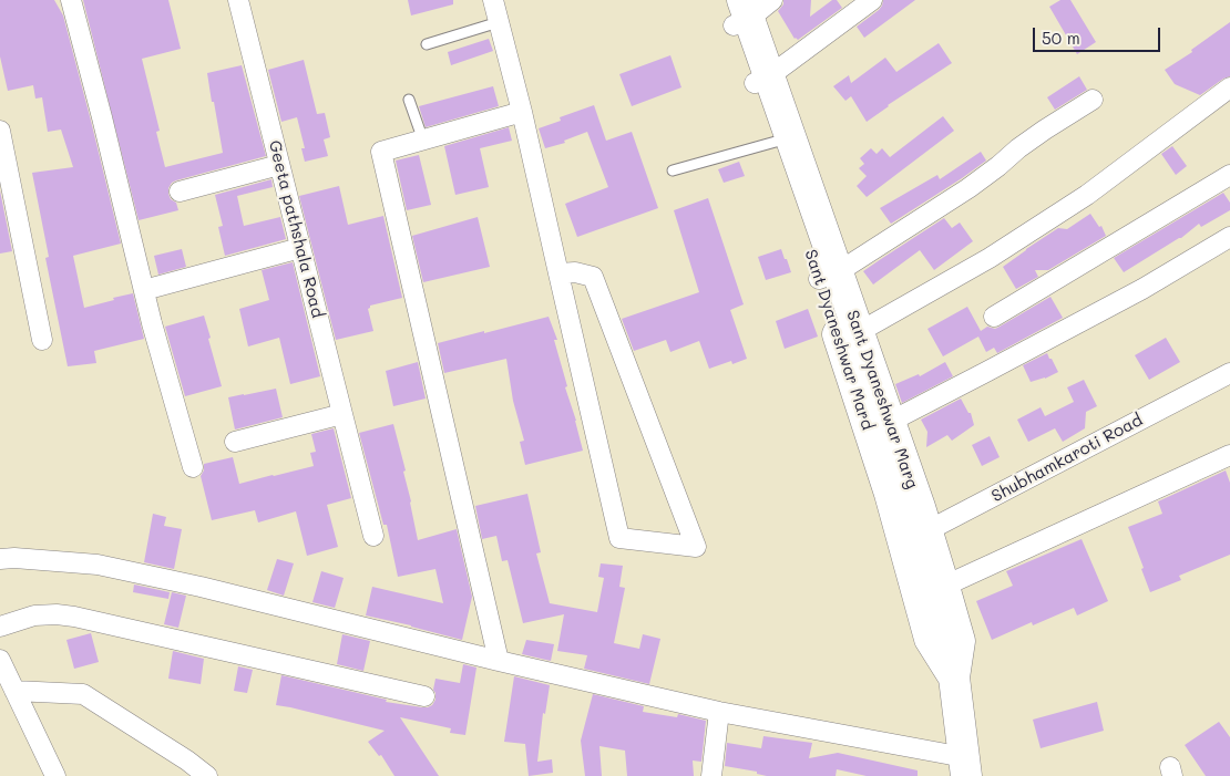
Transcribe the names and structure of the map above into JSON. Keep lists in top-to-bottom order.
{
  "streets": {
    "main road": ["Sant Dyaneshwar Mard", "Sant Dyaneshwar Marg"],
    "street": ["Geeta pathshala Road", "Shubhamkaroti Road"]
  },
  "crossings": [
    ["Sant Dyaneshwar Mard", "Sant Dyaneshwar Marg"],
    ["Sant Dyaneshwar Marg", "Shubhamkaroti Road"]
  ],
  "scale_bar": "50 m"
}
